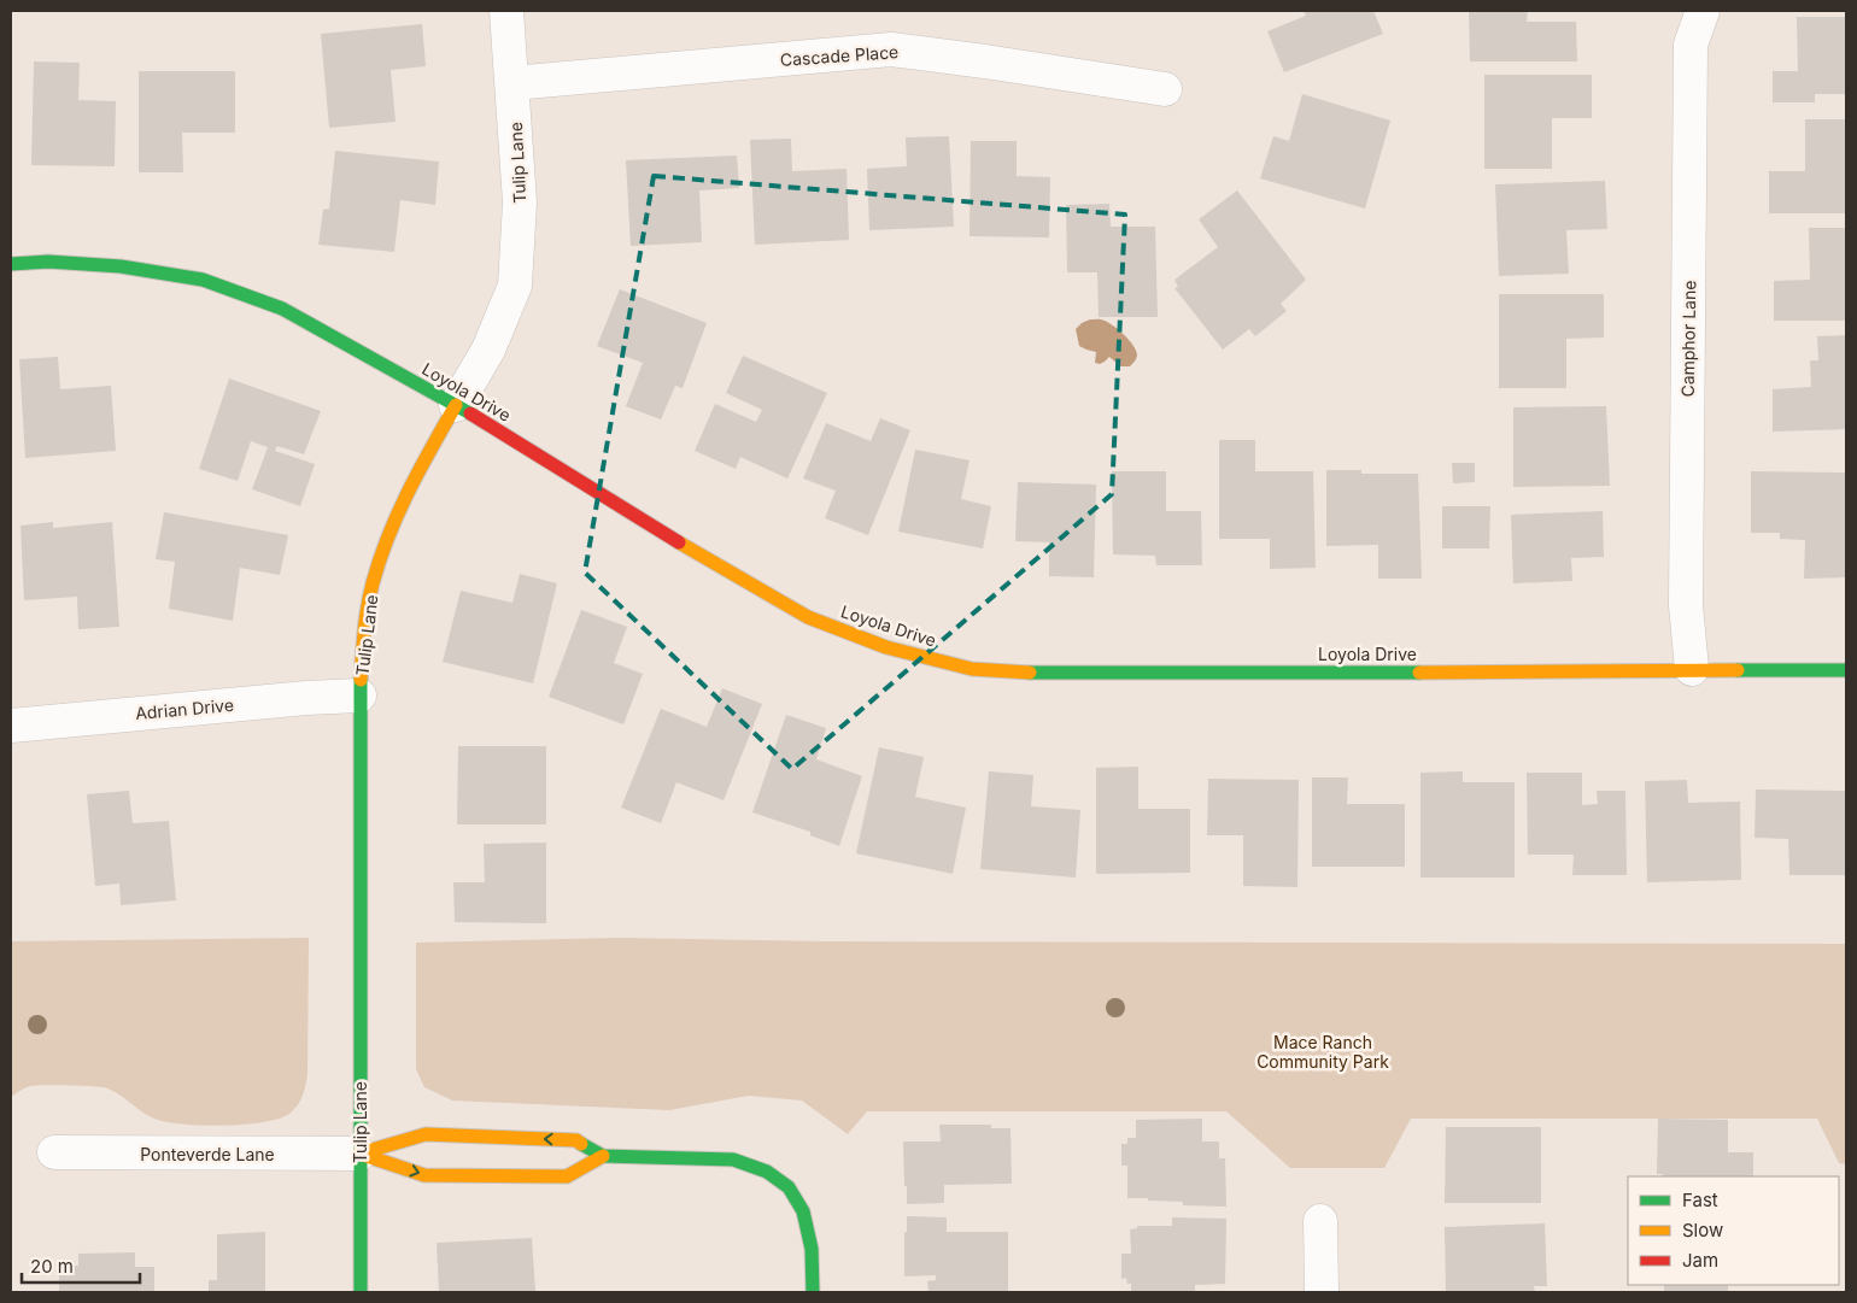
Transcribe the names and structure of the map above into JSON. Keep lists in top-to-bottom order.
{
  "streets": {
    "street": [
      "Cascade Place",
      "Tulip Lane",
      "Camphor Lane",
      "Loyola Drive",
      "Adrian Drive",
      "Ponteverde Lane"
    ]
  },
  "crossings": [
    ["Cascade Place", "Tulip Lane"],
    ["Tulip Lane", "Loyola Drive"],
    ["Tulip Lane", "Adrian Drive"],
    ["Tulip Lane", "Ponteverde Lane"],
    ["Camphor Lane", "Loyola Drive"]
  ],
  "parks": ["Mace Ranch Community Park"],
  "legend": ["Fast", "Slow", "Jam"],
  "scale_bar": "20 m"
}
